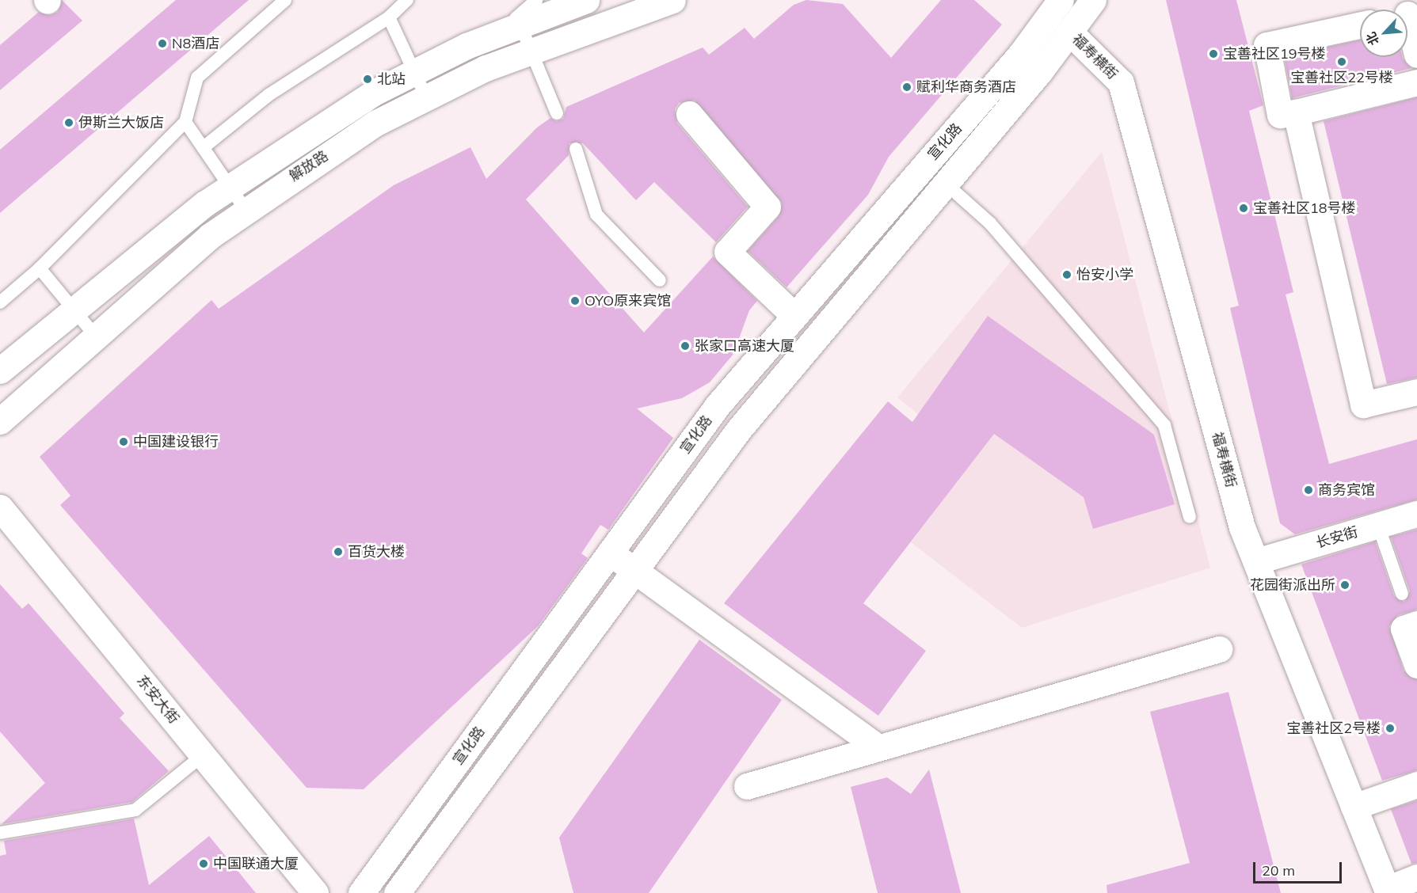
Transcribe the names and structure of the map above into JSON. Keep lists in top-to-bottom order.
{
  "streets": {
    "main road": [
      "福寿横街",
      "宣化路",
      "解放路",
      "长安街",
      "东安大街"
    ]
  },
  "crossings": [
    ["福寿横街", "宣化路"],
    ["福寿横街", "长安街"]
  ],
  "places": [
    "N8酒店",
    "宝善社区19号楼",
    "宝善社区22号楼",
    "北站",
    "赋利华商务酒店",
    "伊斯兰大饭店",
    "宝善社区18号楼",
    "怡安小学",
    "OYO原来宾馆",
    "张家口高速大厦",
    "中国建设银行",
    "商务宾馆",
    "百货大楼",
    "花园街派出所",
    "宝善社区2号楼",
    "中国联通大厦"
  ],
  "scale_bar": "20 m",
  "north": "bottom left"
}
